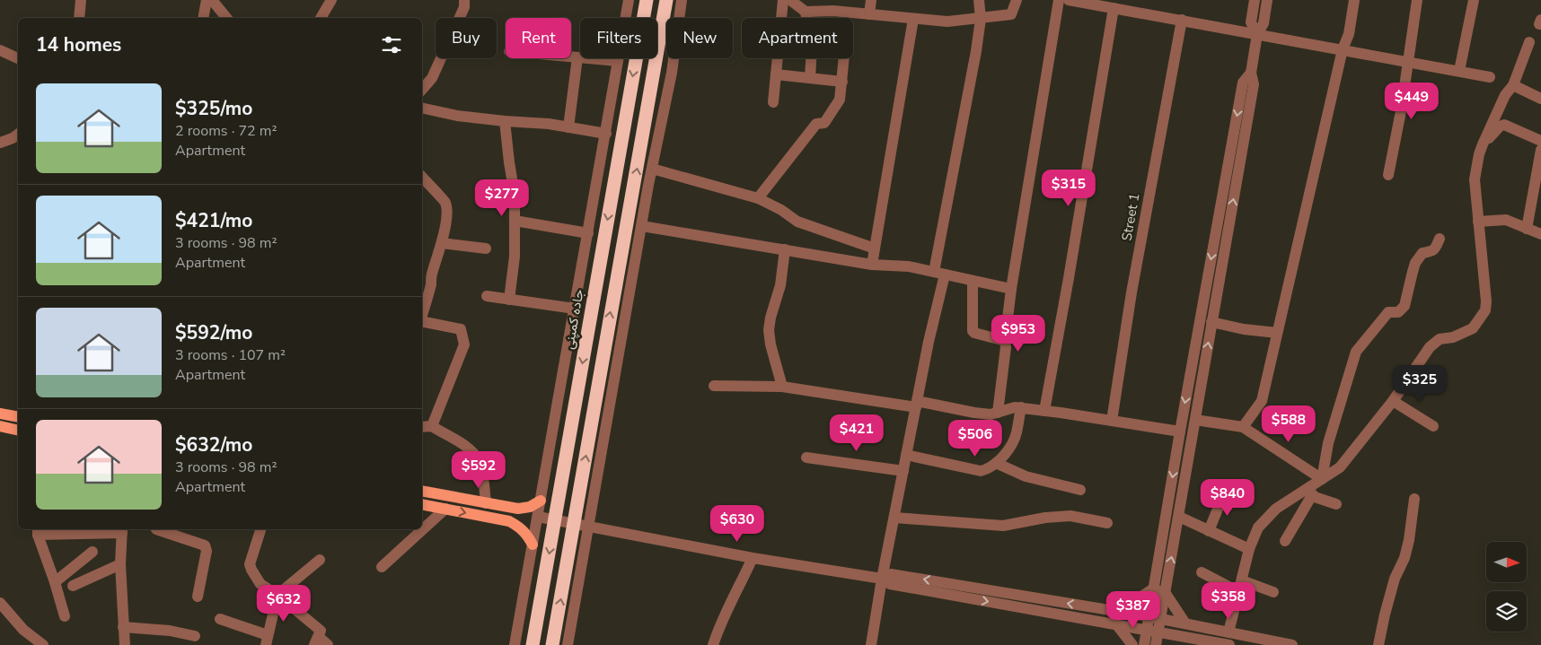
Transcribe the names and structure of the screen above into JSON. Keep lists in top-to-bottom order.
{
  "streets": {
    "highway": ["جاده کمپنی"],
    "street": ["Street 1"]
  },
  "north": "right",
  "page": {
    "chip": [
      "Buy",
      "Rent",
      "Filters",
      "New",
      "Apartment"
    ],
    "heading": "14 homes",
    "list": [
      {
        "name": "$325/mo",
        "note": "2 rooms · 72 m² · Apartment"
      },
      {
        "name": "$421/mo",
        "note": "3 rooms · 98 m² · Apartment"
      },
      {
        "name": "$592/mo",
        "note": "3 rooms · 107 m² · Apartment"
      },
      {
        "name": "$632/mo",
        "note": "3 rooms · 98 m² · Apartment"
      }
    ],
    "price": [
      "$449",
      "$315",
      "$277",
      "$953",
      "$325",
      "$588",
      "$421",
      "$506",
      "$592",
      "$840",
      "$630",
      "$358",
      "$632",
      "$387"
    ]
  }
}
